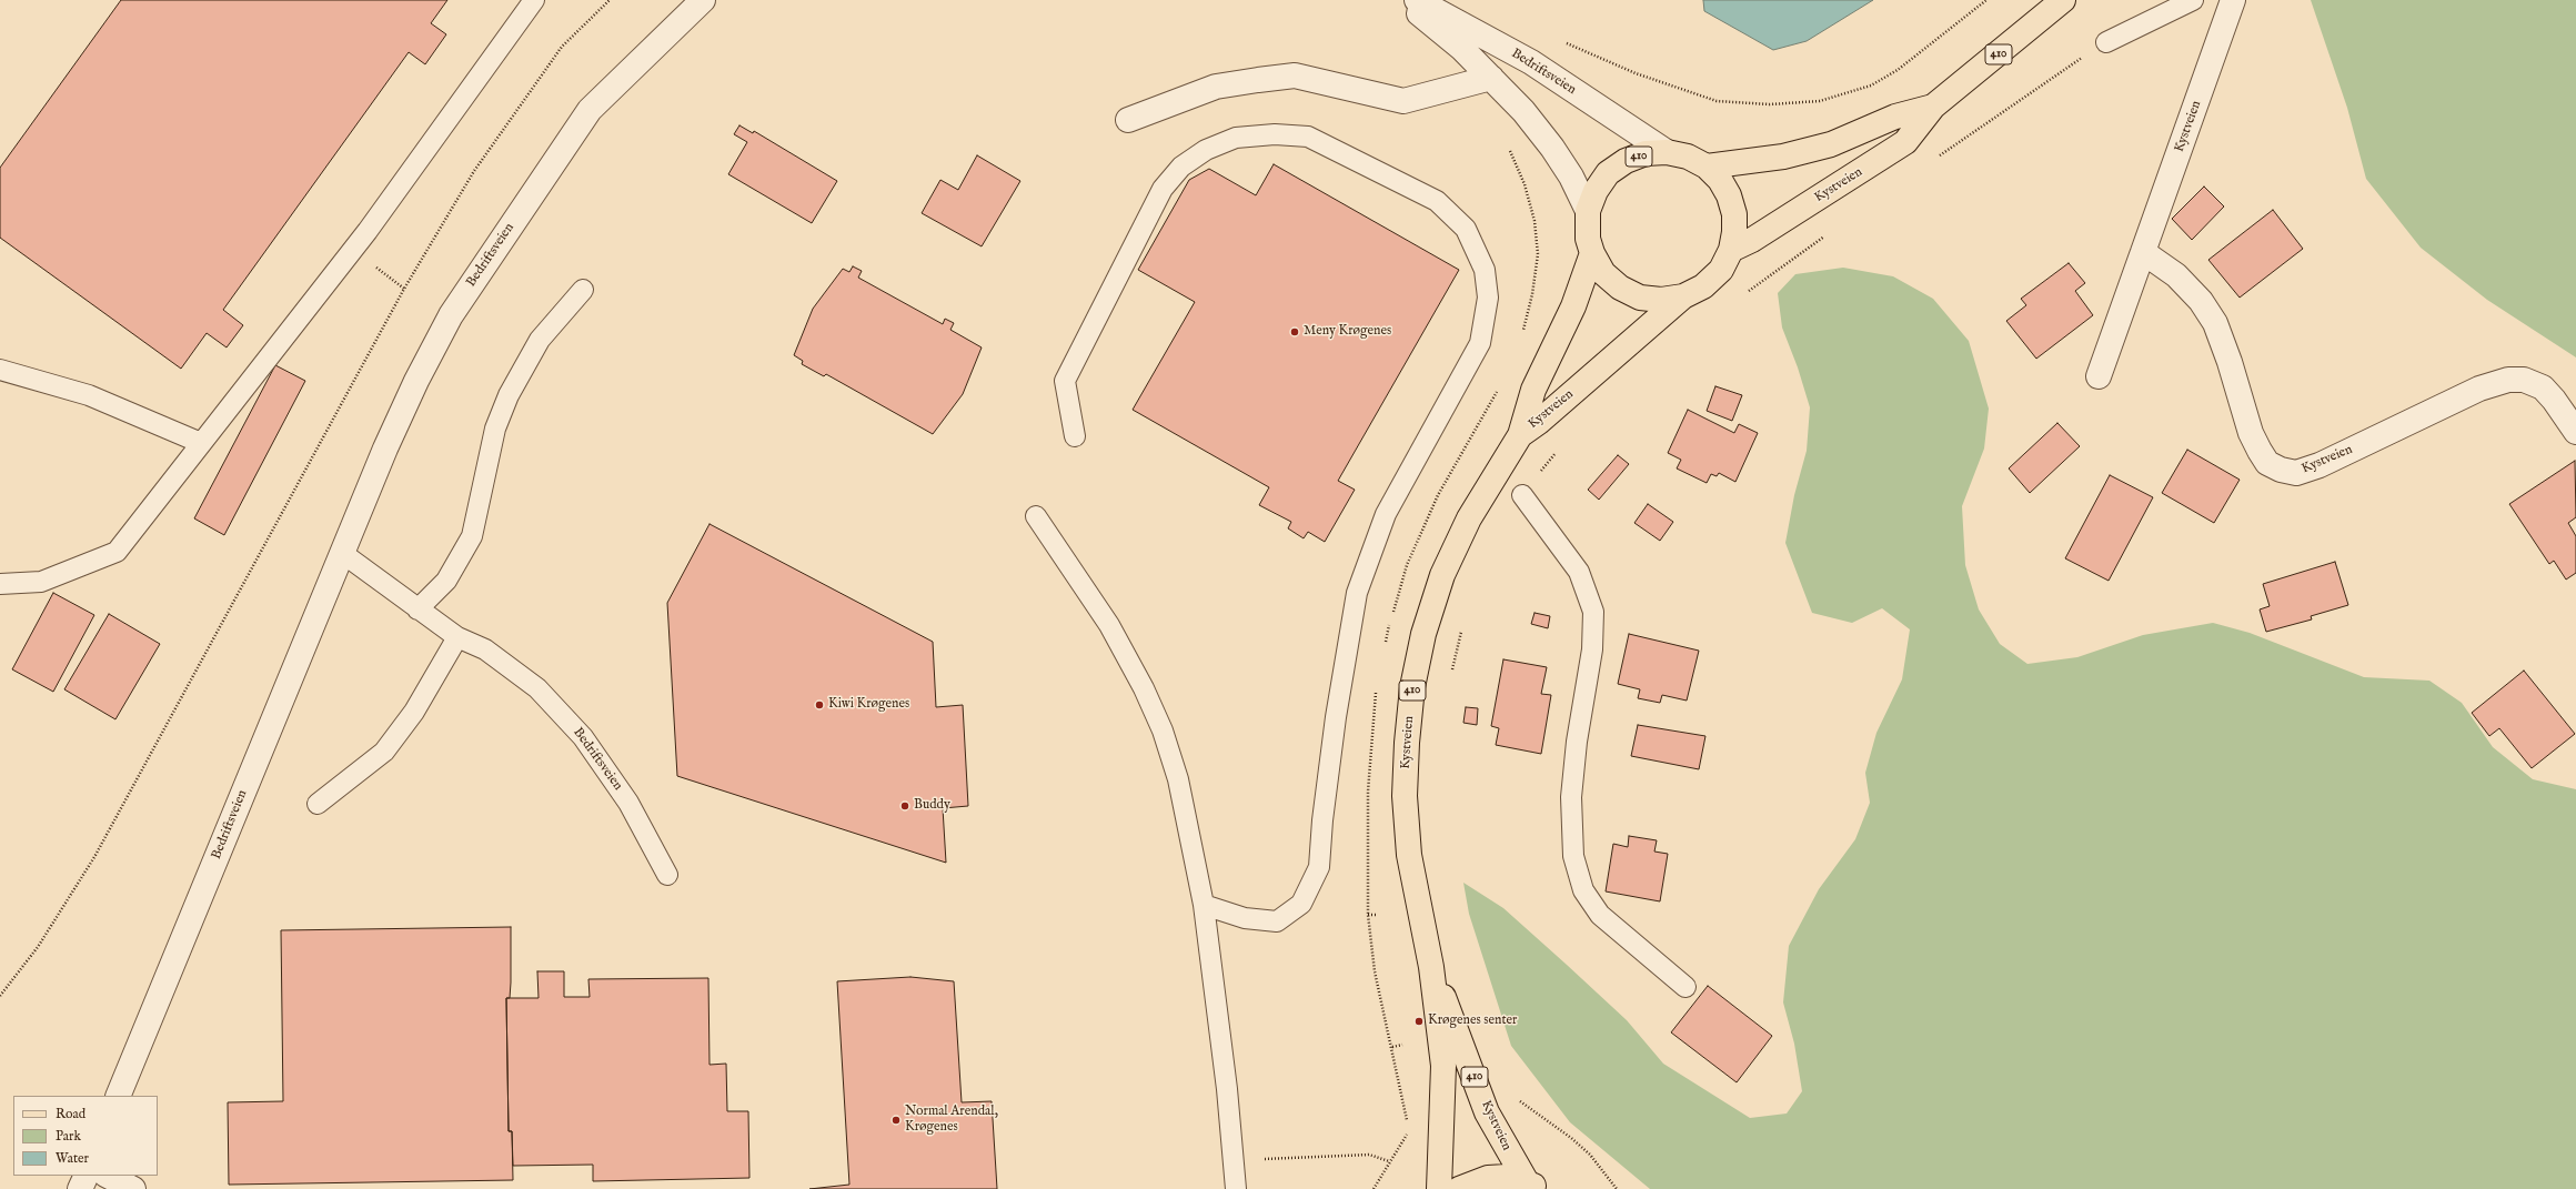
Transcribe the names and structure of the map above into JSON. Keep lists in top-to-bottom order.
{
  "streets": {
    "main road": ["410", "Kystveien"],
    "street": ["Bedriftsveien"]
  },
  "crossings": [
    ["410", "Bedriftsveien"],
    ["410", "Kystveien"],
    ["Bedriftsveien", "Kystveien"]
  ],
  "places": [
    "Meny Krøgenes",
    "Kiwi Krøgenes",
    "Buddy",
    "Krøgenes senter",
    "Normal Arendal, Krøgenes"
  ],
  "legend": ["Road", "Park", "Water"]
}
